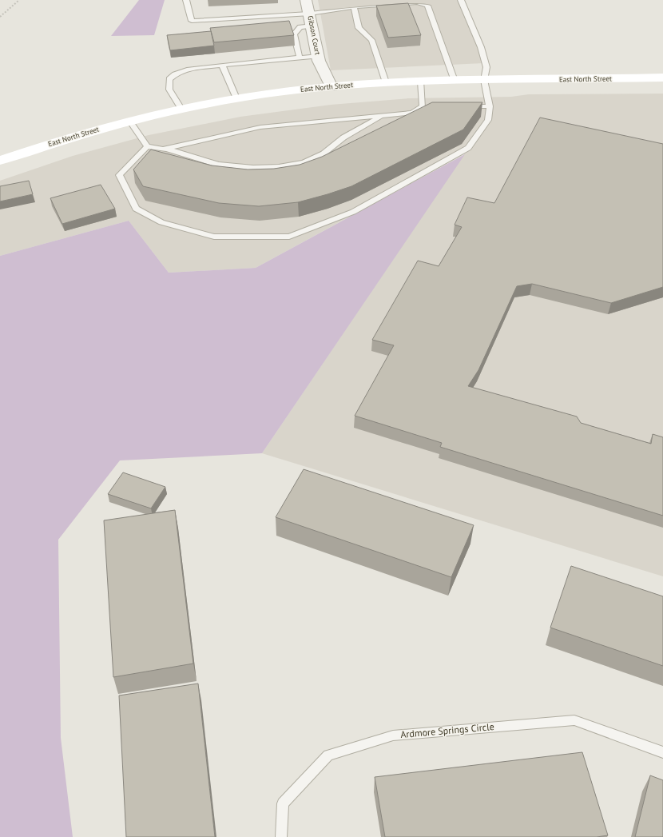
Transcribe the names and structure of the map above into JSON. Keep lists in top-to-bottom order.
{
  "streets": {
    "main road": ["East North Street"],
    "street": ["Gibson Court"],
    "lane": ["Ardmore Springs Circle"]
  },
  "crossings": [
    ["Gibson Court", "East North Street"]
  ]
}
